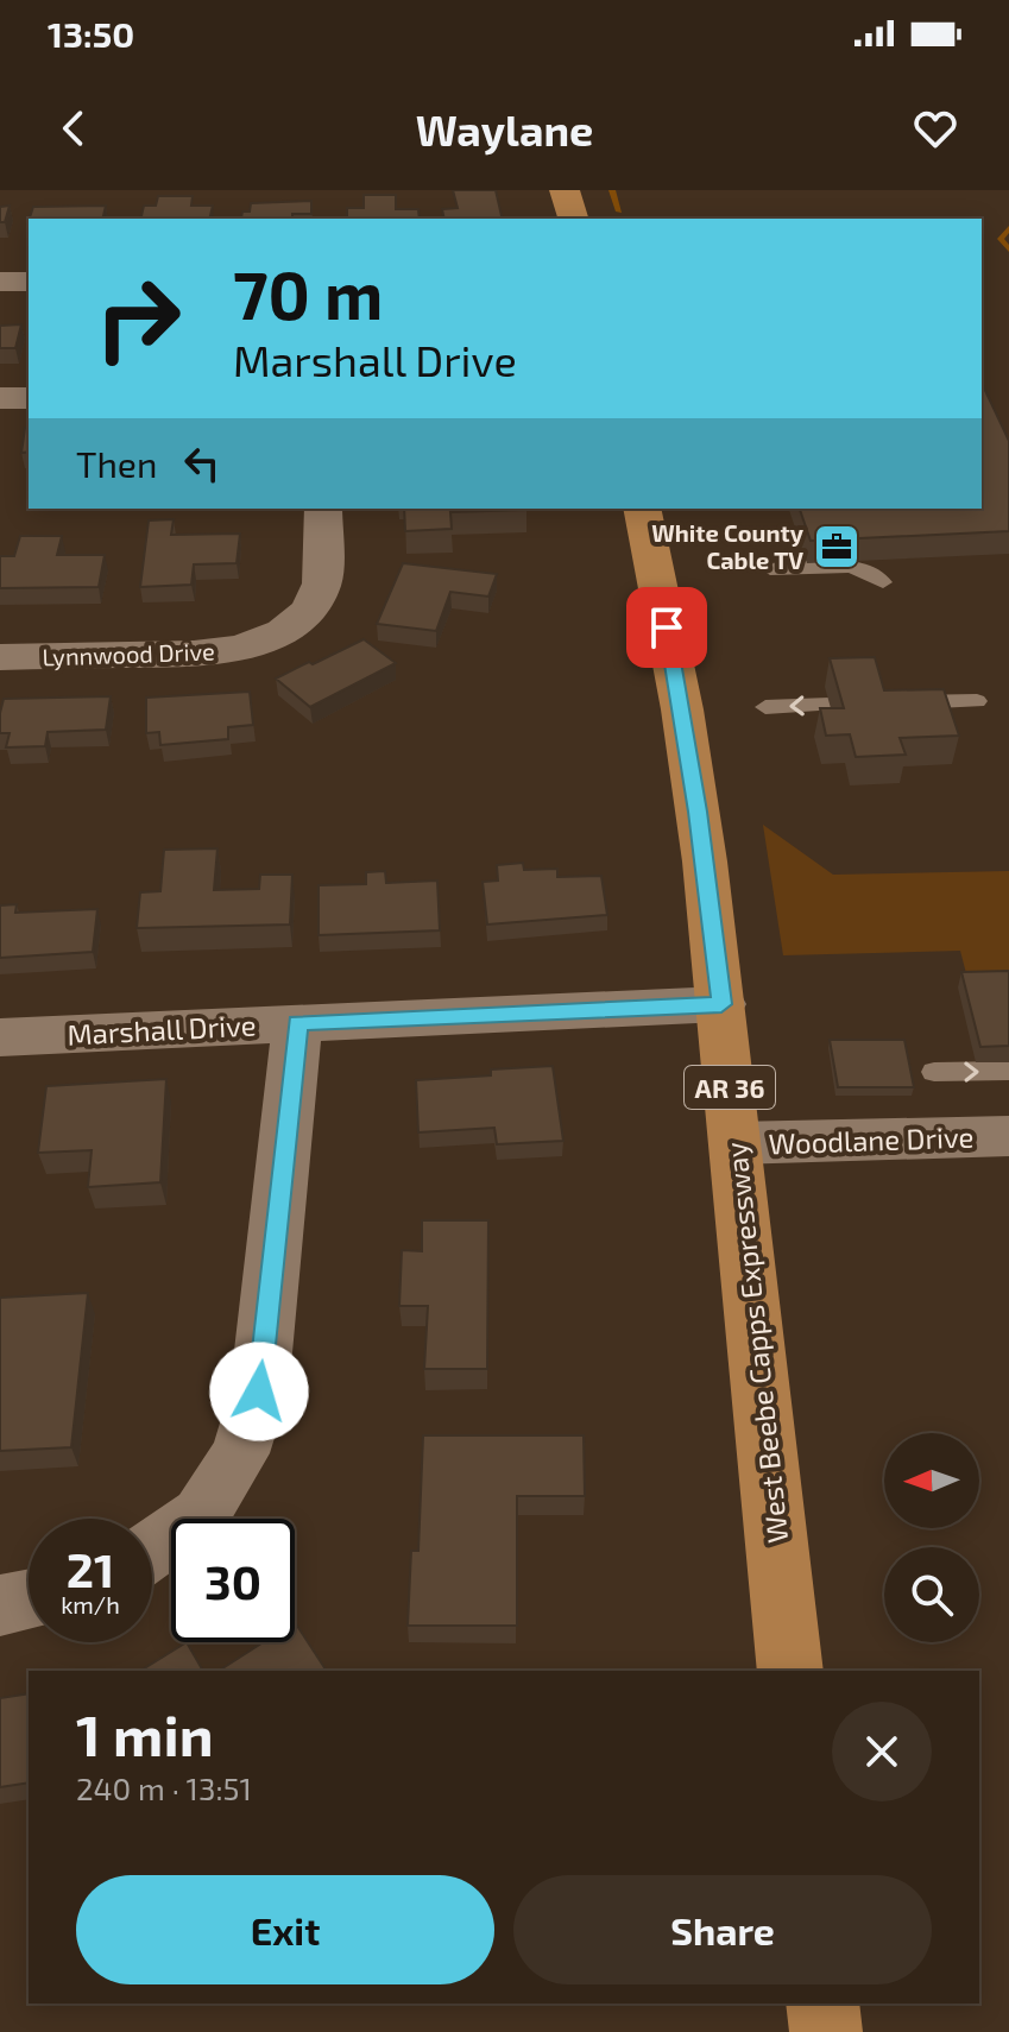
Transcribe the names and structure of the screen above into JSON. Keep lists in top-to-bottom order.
{
  "streets": {
    "main road": ["AR 36", "West Beebe Capps Expressway"],
    "street": ["Lynnwood Drive", "Marshall Drive", "Woodlane Drive"]
  },
  "crossings": [
    ["Marshall Drive", "West Beebe Capps Expressway"],
    ["Woodlane Drive", "West Beebe Capps Expressway"]
  ],
  "places": {
    "office": ["White County Cable TV"]
  },
  "north": "left",
  "page": {
    "status": "13:50",
    "header": "Waylane",
    "turn": ["70 m", "Marshall Drive"],
    "then": "Then",
    "speed": "21 km/h",
    "limit": "30",
    "heading": ["1 min", "240 m · 13:51"],
    "buttons": ["Exit", "Share"]
  }
}
